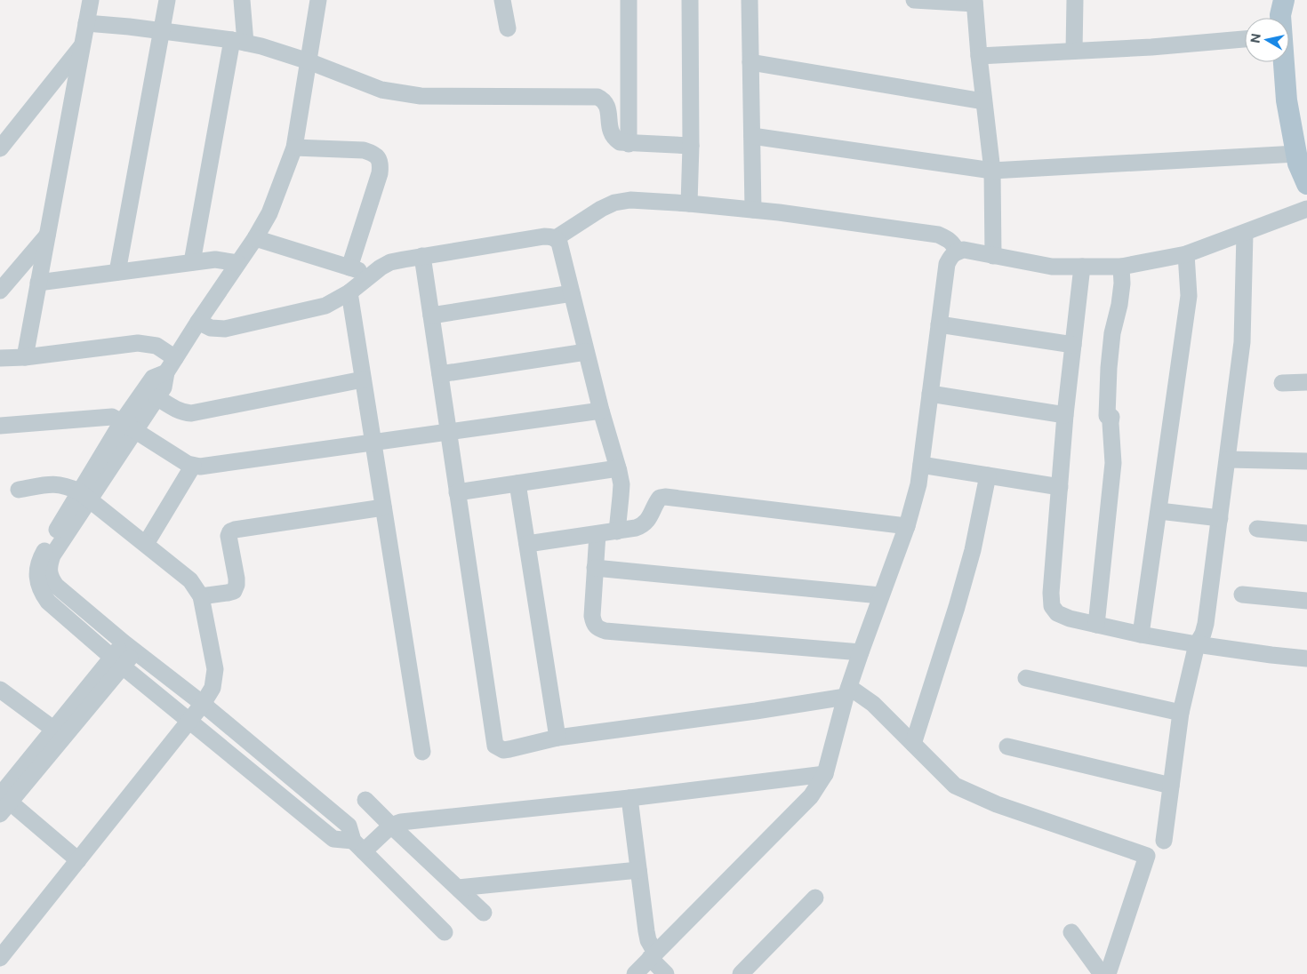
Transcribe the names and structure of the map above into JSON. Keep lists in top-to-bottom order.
{
  "north": "left"
}
